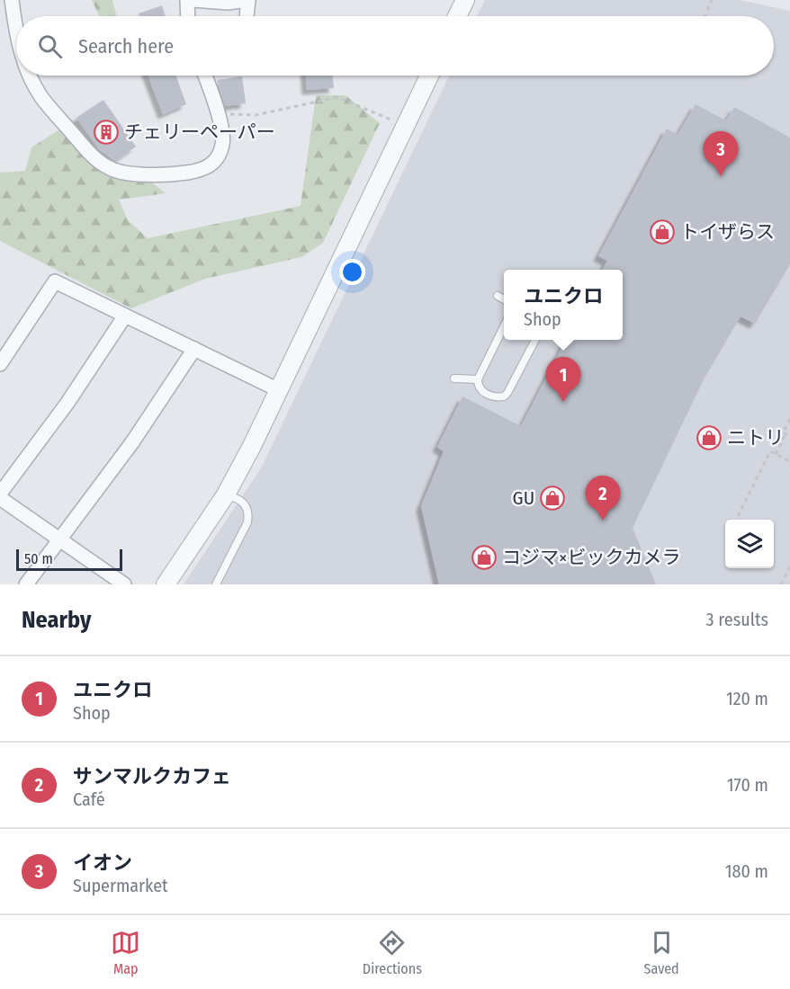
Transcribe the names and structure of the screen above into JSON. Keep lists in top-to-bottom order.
{
  "places": {
    "building": ["チェリーペーパー"],
    "shop": [
      "トイザらス",
      "ニトリ",
      "GU",
      "コジマ×ビックカメラ"
    ]
  },
  "scale_bar": "50 m",
  "page": {
    "search": "Search here",
    "pins": ["3", "1", "2"],
    "popup": ["ユニクロ", "Shop"],
    "scale": "50 m",
    "heading": ["Nearby", "3 results"],
    "list": [
      {
        "mark": "1",
        "name": "ユニクロ",
        "note": "Shop",
        "value": "120 m"
      },
      {
        "mark": "2",
        "name": "サンマルクカフェ",
        "note": "Café",
        "value": "170 m"
      },
      {
        "mark": "3",
        "name": "イオン",
        "note": "Supermarket",
        "value": "180 m"
      }
    ],
    "nav": ["Map", "Directions", "Saved"]
  }
}
